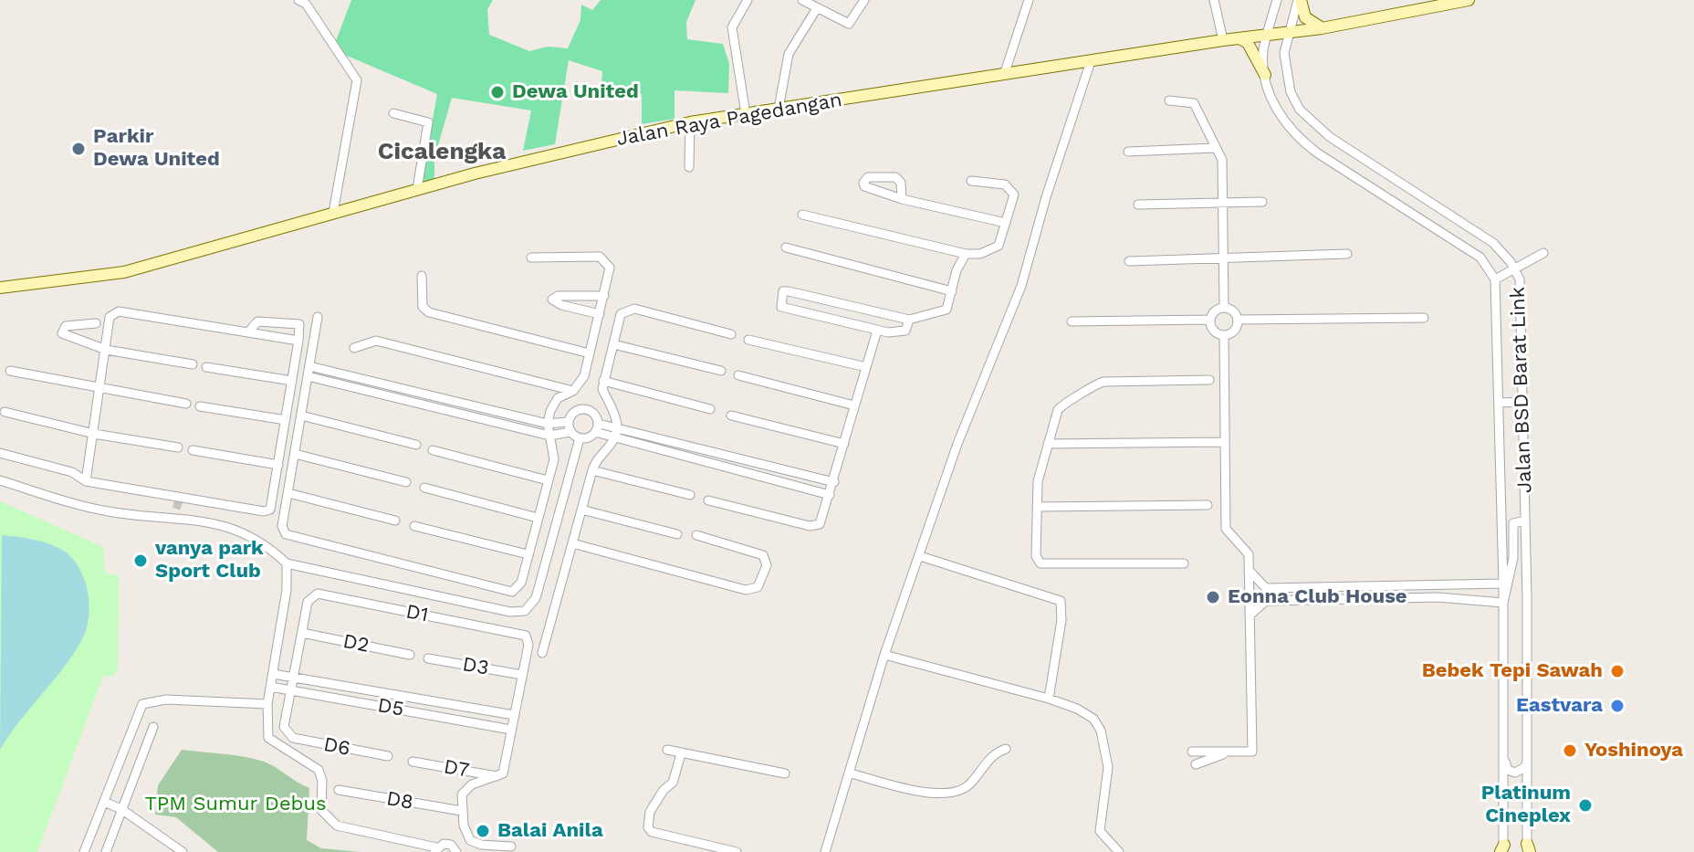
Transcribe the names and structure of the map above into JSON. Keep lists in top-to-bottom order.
{
  "streets": {
    "street": [
      "Jalan Raya Pagedangan",
      "Jalan BSD Barat Link",
      "D1",
      "D2",
      "D3",
      "D5",
      "D6",
      "D7",
      "D8"
    ]
  },
  "crossings": [
    ["Jalan Raya Pagedangan", "Jalan BSD Barat Link"],
    ["D1", "D2"],
    ["D1", "D3"],
    ["D5", "D6"]
  ],
  "districts": ["Cicalengka"],
  "parks": ["TPM Sumur Debus"],
  "places": [
    "Dewa United",
    "Parkir Dewa United",
    "vanya park Sport Club",
    "Eonna Club House",
    "Bebek Tepi Sawah",
    "Eastvara",
    "Yoshinoya",
    "Platinum Cineplex",
    "Balai Anila"
  ]
}
